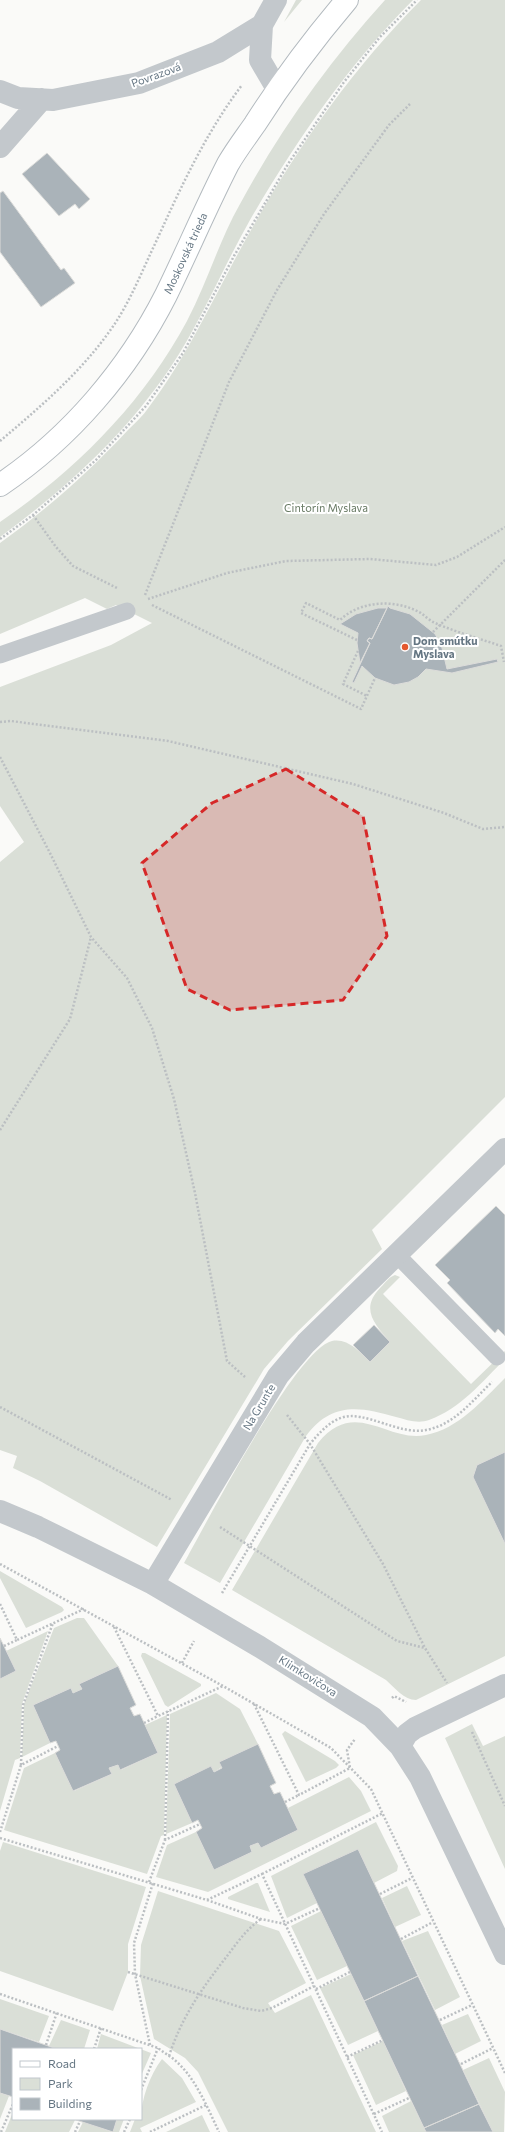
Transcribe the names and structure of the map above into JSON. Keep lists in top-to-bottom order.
{
  "streets": {
    "street": [
      "Povrazová",
      "Moskovská trieda",
      "Na Grunte",
      "Klimkovičova"
    ]
  },
  "crossings": [
    ["Na Grunte", "Klimkovičova"]
  ],
  "parks": ["Cintorín Myslava"],
  "places": ["Dom smútku Myslava"],
  "legend": ["Road", "Park", "Building"]
}
